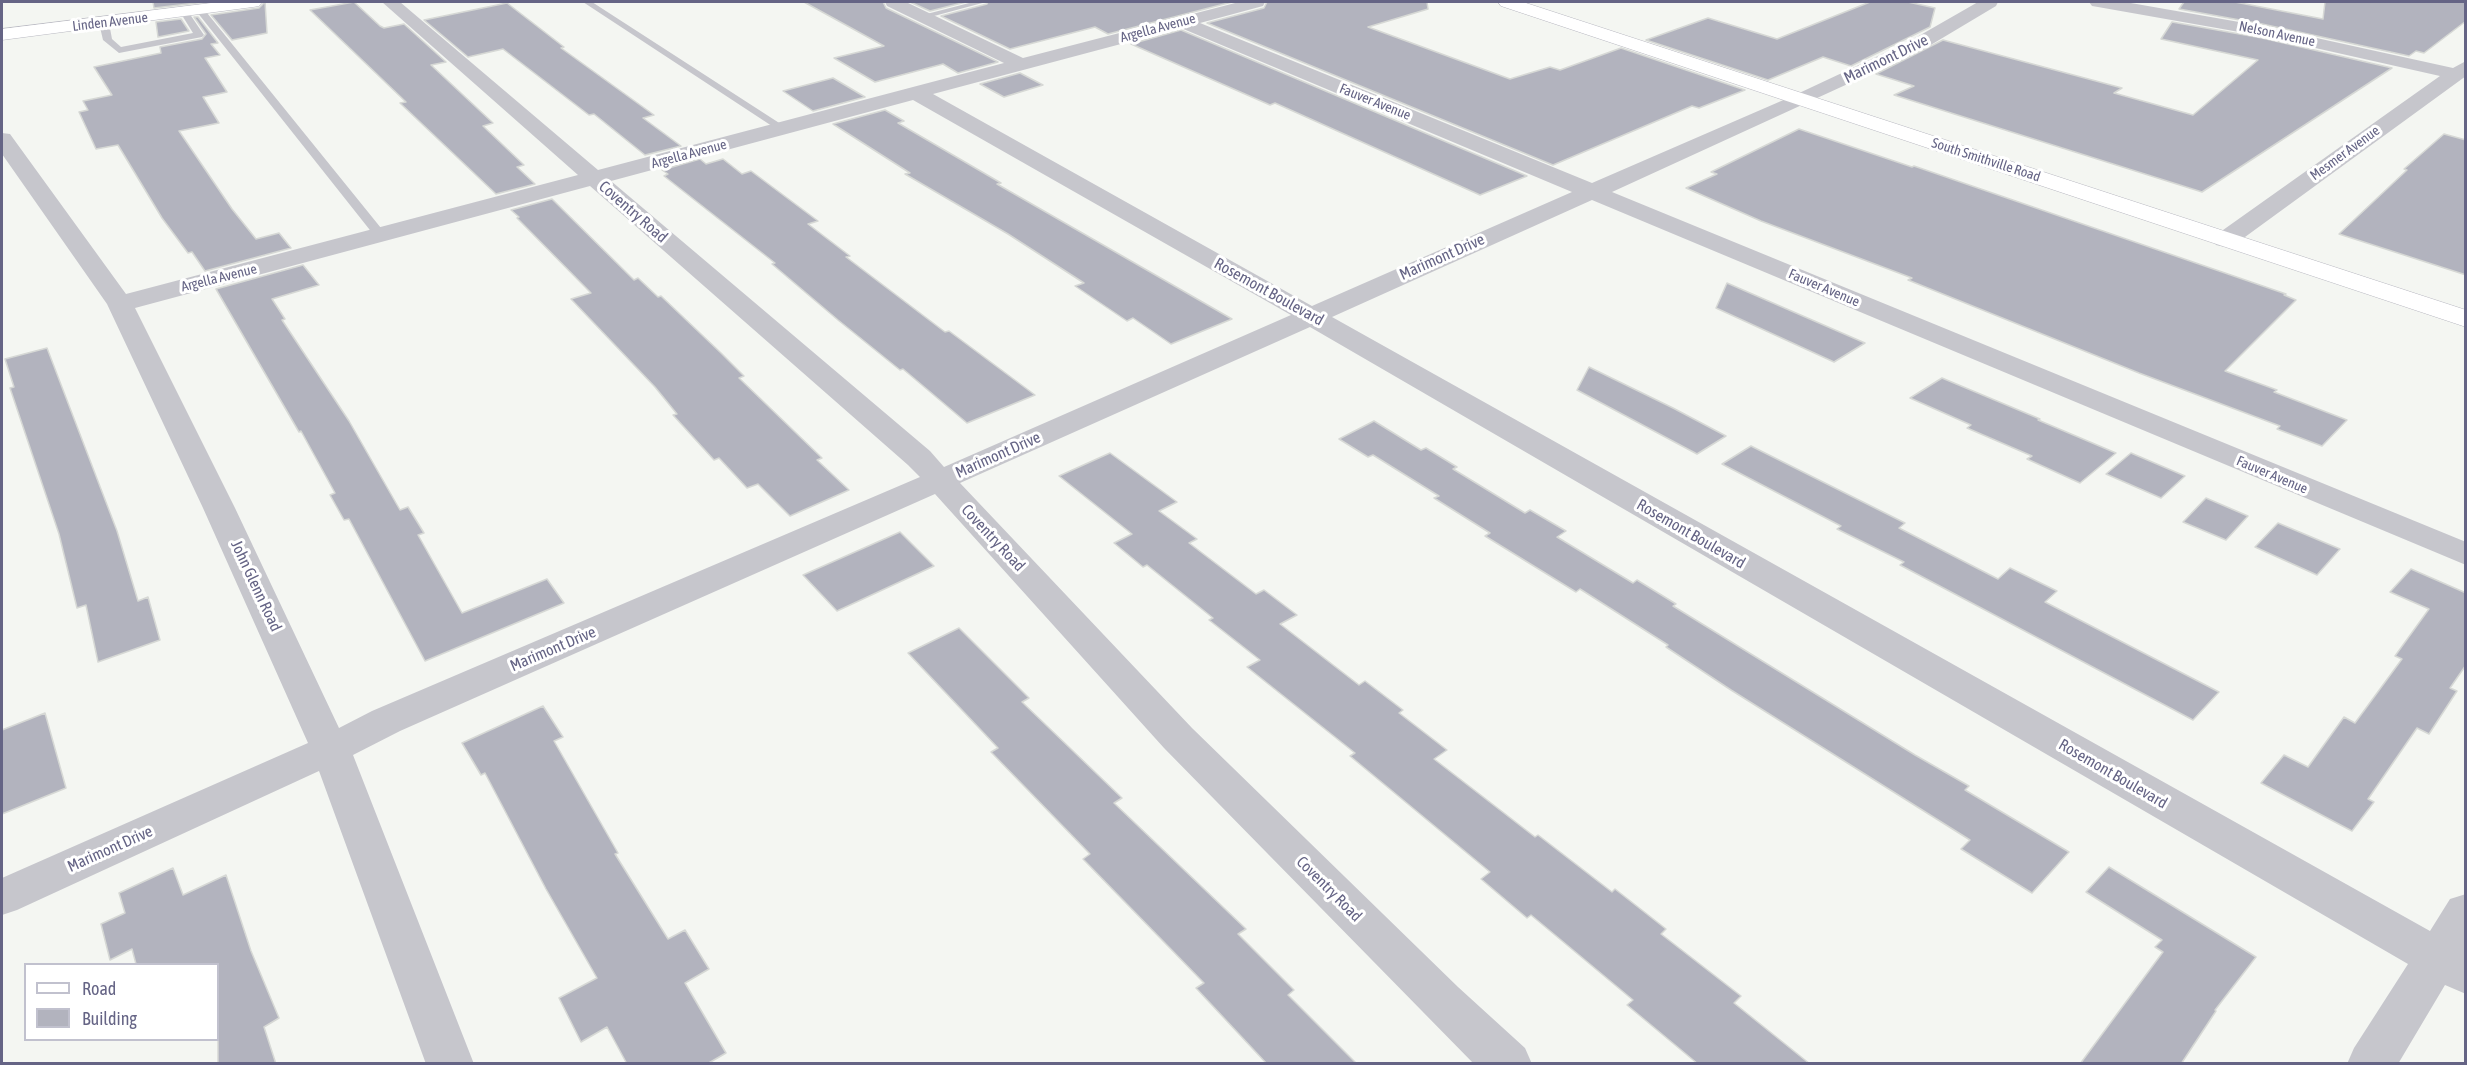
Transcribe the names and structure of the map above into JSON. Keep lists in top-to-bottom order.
{
  "streets": {
    "main road": ["Linden Avenue", "South Smithville Road"],
    "street": [
      "Argella Avenue",
      "Nelson Avenue",
      "Marimont Drive",
      "Fauver Avenue",
      "Mesmer Avenue",
      "Coventry Road",
      "Rosemont Boulevard",
      "John Glenn Road"
    ]
  },
  "crossings": [
    ["Argella Avenue", "Fauver Avenue"],
    ["Argella Avenue", "Coventry Road"],
    ["Argella Avenue", "Rosemont Boulevard"],
    ["Argella Avenue", "John Glenn Road"],
    ["Nelson Avenue", "Mesmer Avenue"],
    ["Marimont Drive", "Fauver Avenue"],
    ["Marimont Drive", "South Smithville Road"],
    ["Marimont Drive", "Coventry Road"],
    ["Marimont Drive", "Rosemont Boulevard"],
    ["Marimont Drive", "John Glenn Road"],
    ["Mesmer Avenue", "South Smithville Road"]
  ],
  "legend": ["Road", "Building"]
}
